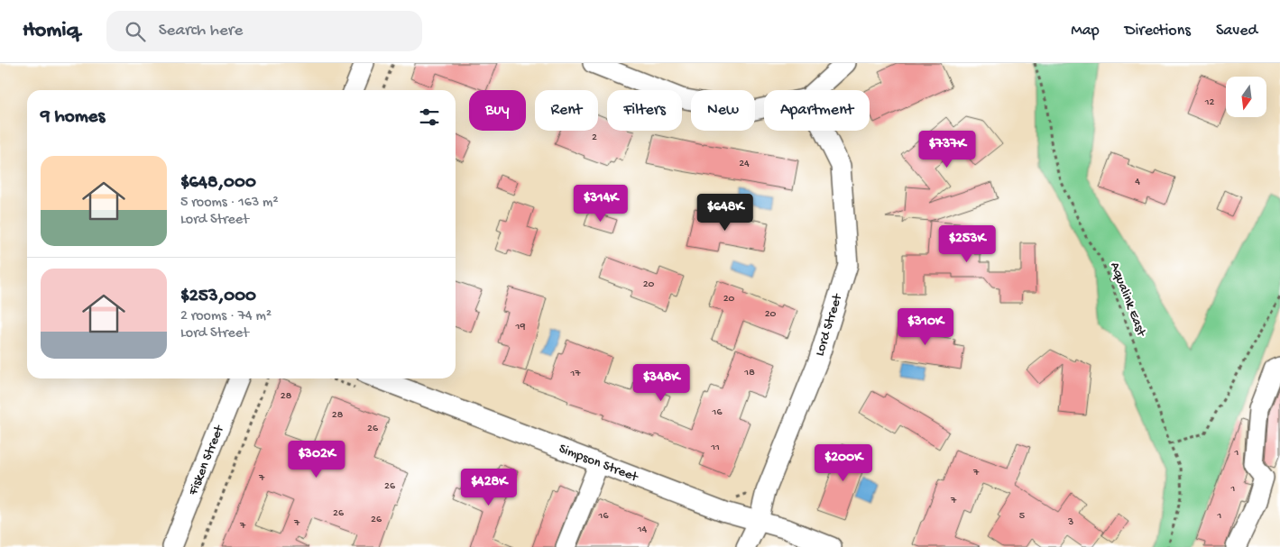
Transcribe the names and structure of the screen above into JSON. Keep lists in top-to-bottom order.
{
  "streets": {
    "street": ["Lord Street", "Fisken Street", "Simpson Street"],
    "path": ["Aqualink East"]
  },
  "crossings": [
    ["Lord Street", "Simpson Street"]
  ],
  "house_numbers": [
    "12",
    "2",
    "24",
    "4",
    "20",
    "20",
    "20",
    "19",
    "18",
    "17",
    "28",
    "16",
    "28",
    "26",
    "11",
    "1",
    "7",
    "7",
    "26",
    "1",
    "7",
    "26",
    "16",
    "5",
    "1",
    "26",
    "3",
    "7",
    "7",
    "14"
  ],
  "north": "bottom",
  "page": {
    "header": "Homiq",
    "search": "Search here",
    "nav": ["Map", "Directions", "Saved"],
    "chip": [
      "Buy",
      "Rent",
      "Filters",
      "New",
      "Apartment"
    ],
    "heading": "9 homes",
    "price": [
      "$737K",
      "$314K",
      "$648K",
      "$253K",
      "$310K",
      "$348K",
      "$302K",
      "$200K",
      "$428K"
    ],
    "list": [
      {
        "name": "$648,000",
        "note": "5 rooms · 163 m² · Lord Street"
      },
      {
        "name": "$253,000",
        "note": "2 rooms · 74 m² · Lord Street"
      }
    ]
  }
}
